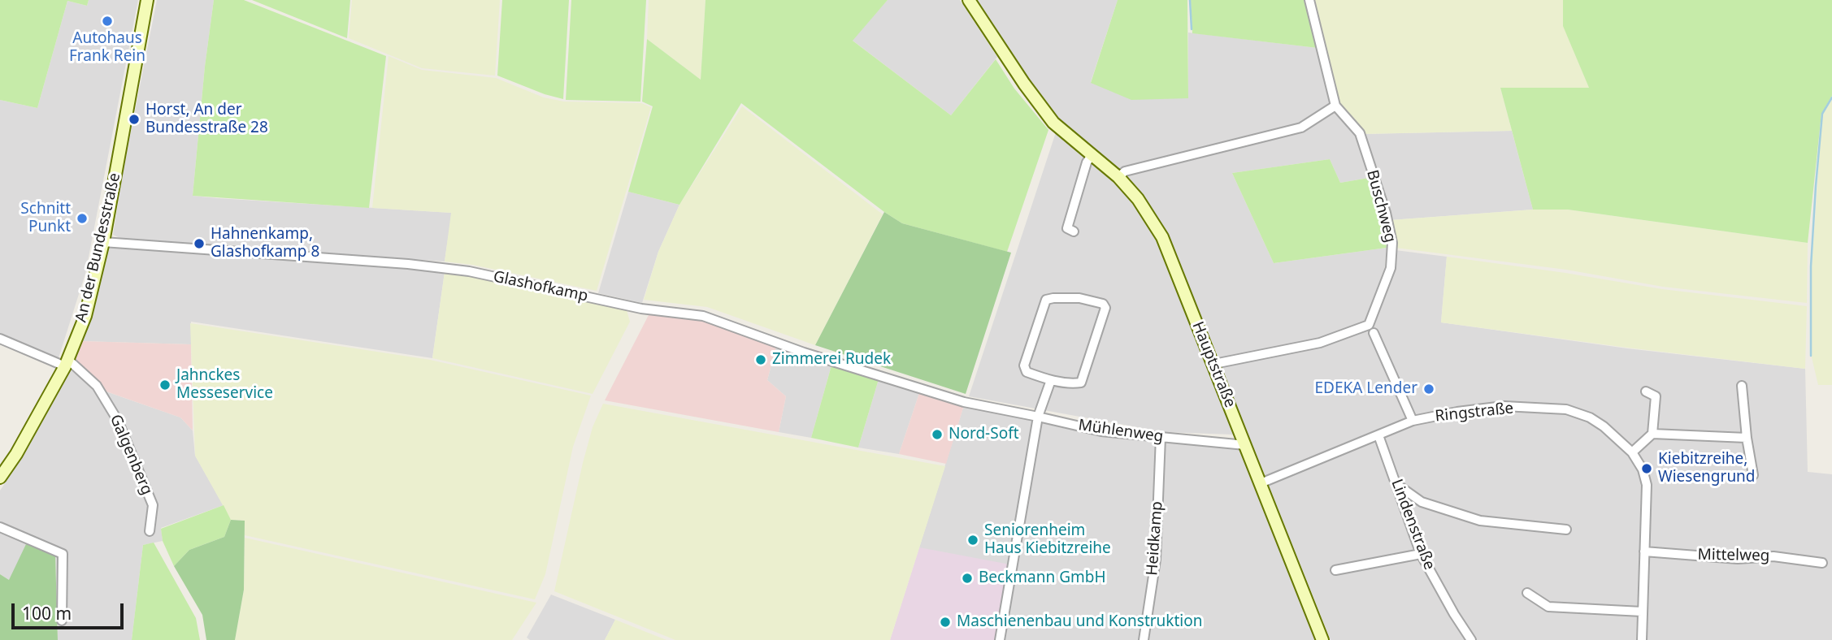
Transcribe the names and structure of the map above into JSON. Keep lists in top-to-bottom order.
{
  "streets": {
    "street": [
      "Buschweg",
      "An der Bundesstraße",
      "Glashofkamp",
      "Hauptstraße",
      "Ringstraße",
      "Mühlenweg",
      "Galgenberg",
      "Lindenstraße",
      "Heidkamp",
      "Mittelweg"
    ]
  },
  "crossings": [
    ["Buschweg", "Hauptstraße"],
    ["An der Bundesstraße", "Glashofkamp"],
    ["An der Bundesstraße", "Galgenberg"],
    ["Glashofkamp", "Mühlenweg"],
    ["Hauptstraße", "Ringstraße"],
    ["Hauptstraße", "Mühlenweg"],
    ["Ringstraße", "Lindenstraße"],
    ["Ringstraße", "Mittelweg"],
    ["Mühlenweg", "Heidkamp"]
  ],
  "places": [
    "Autohaus Frank Rein",
    "Horst, An der Bundesstraße 28",
    "Schnitt Punkt",
    "Hahnenkamp, Glashofkamp 8",
    "Zimmerei Rudek",
    "Jahnckes Messeservice",
    "EDEKA Lender",
    "Nord-Soft",
    "Kiebitzreihe, Wiesengrund",
    "Seniorenheim Haus Kiebitzreihe",
    "Beckmann GmbH",
    "Maschienenbau und Konstruktion"
  ],
  "scale_bar": "100 m"
}
